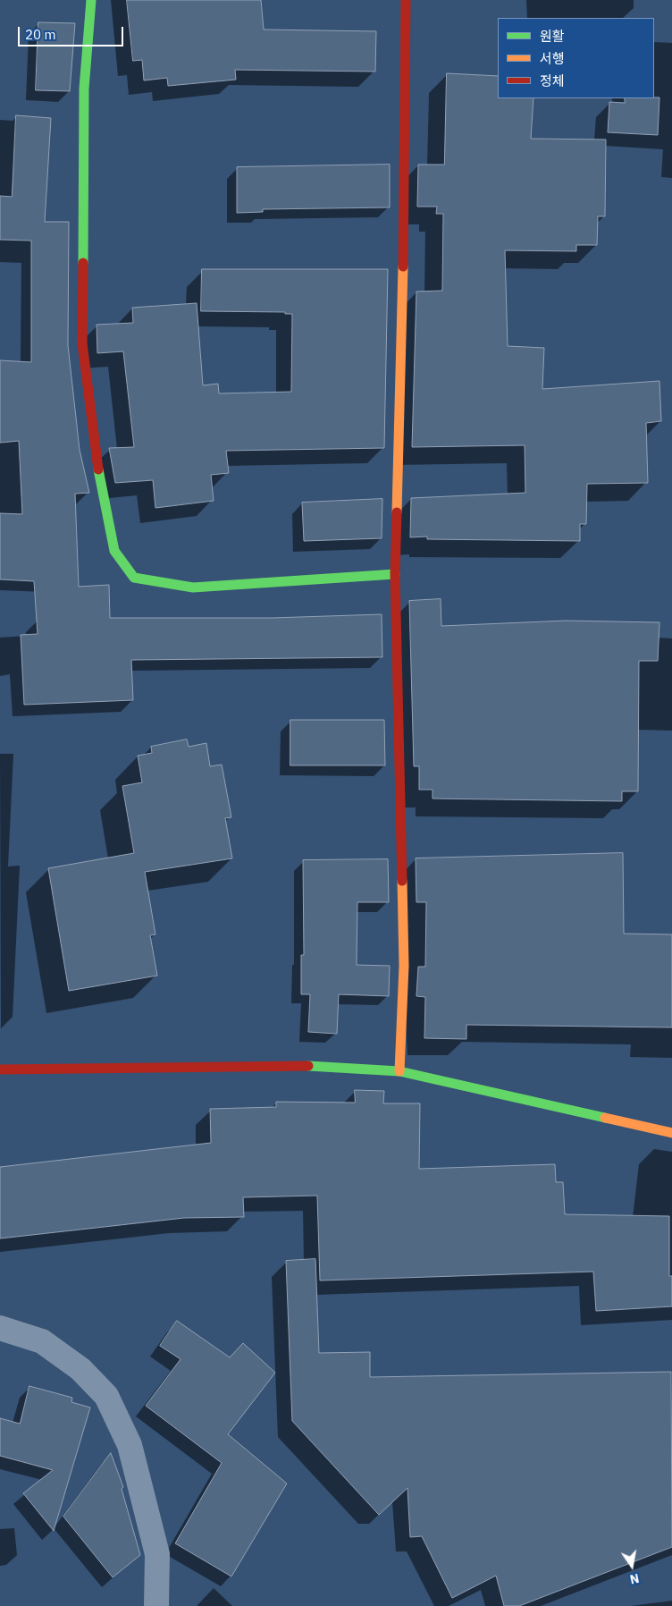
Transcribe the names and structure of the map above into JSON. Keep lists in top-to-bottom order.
{
  "legend": ["원활", "서행", "정체"],
  "scale_bar": "20 m",
  "north": "bottom"
}
